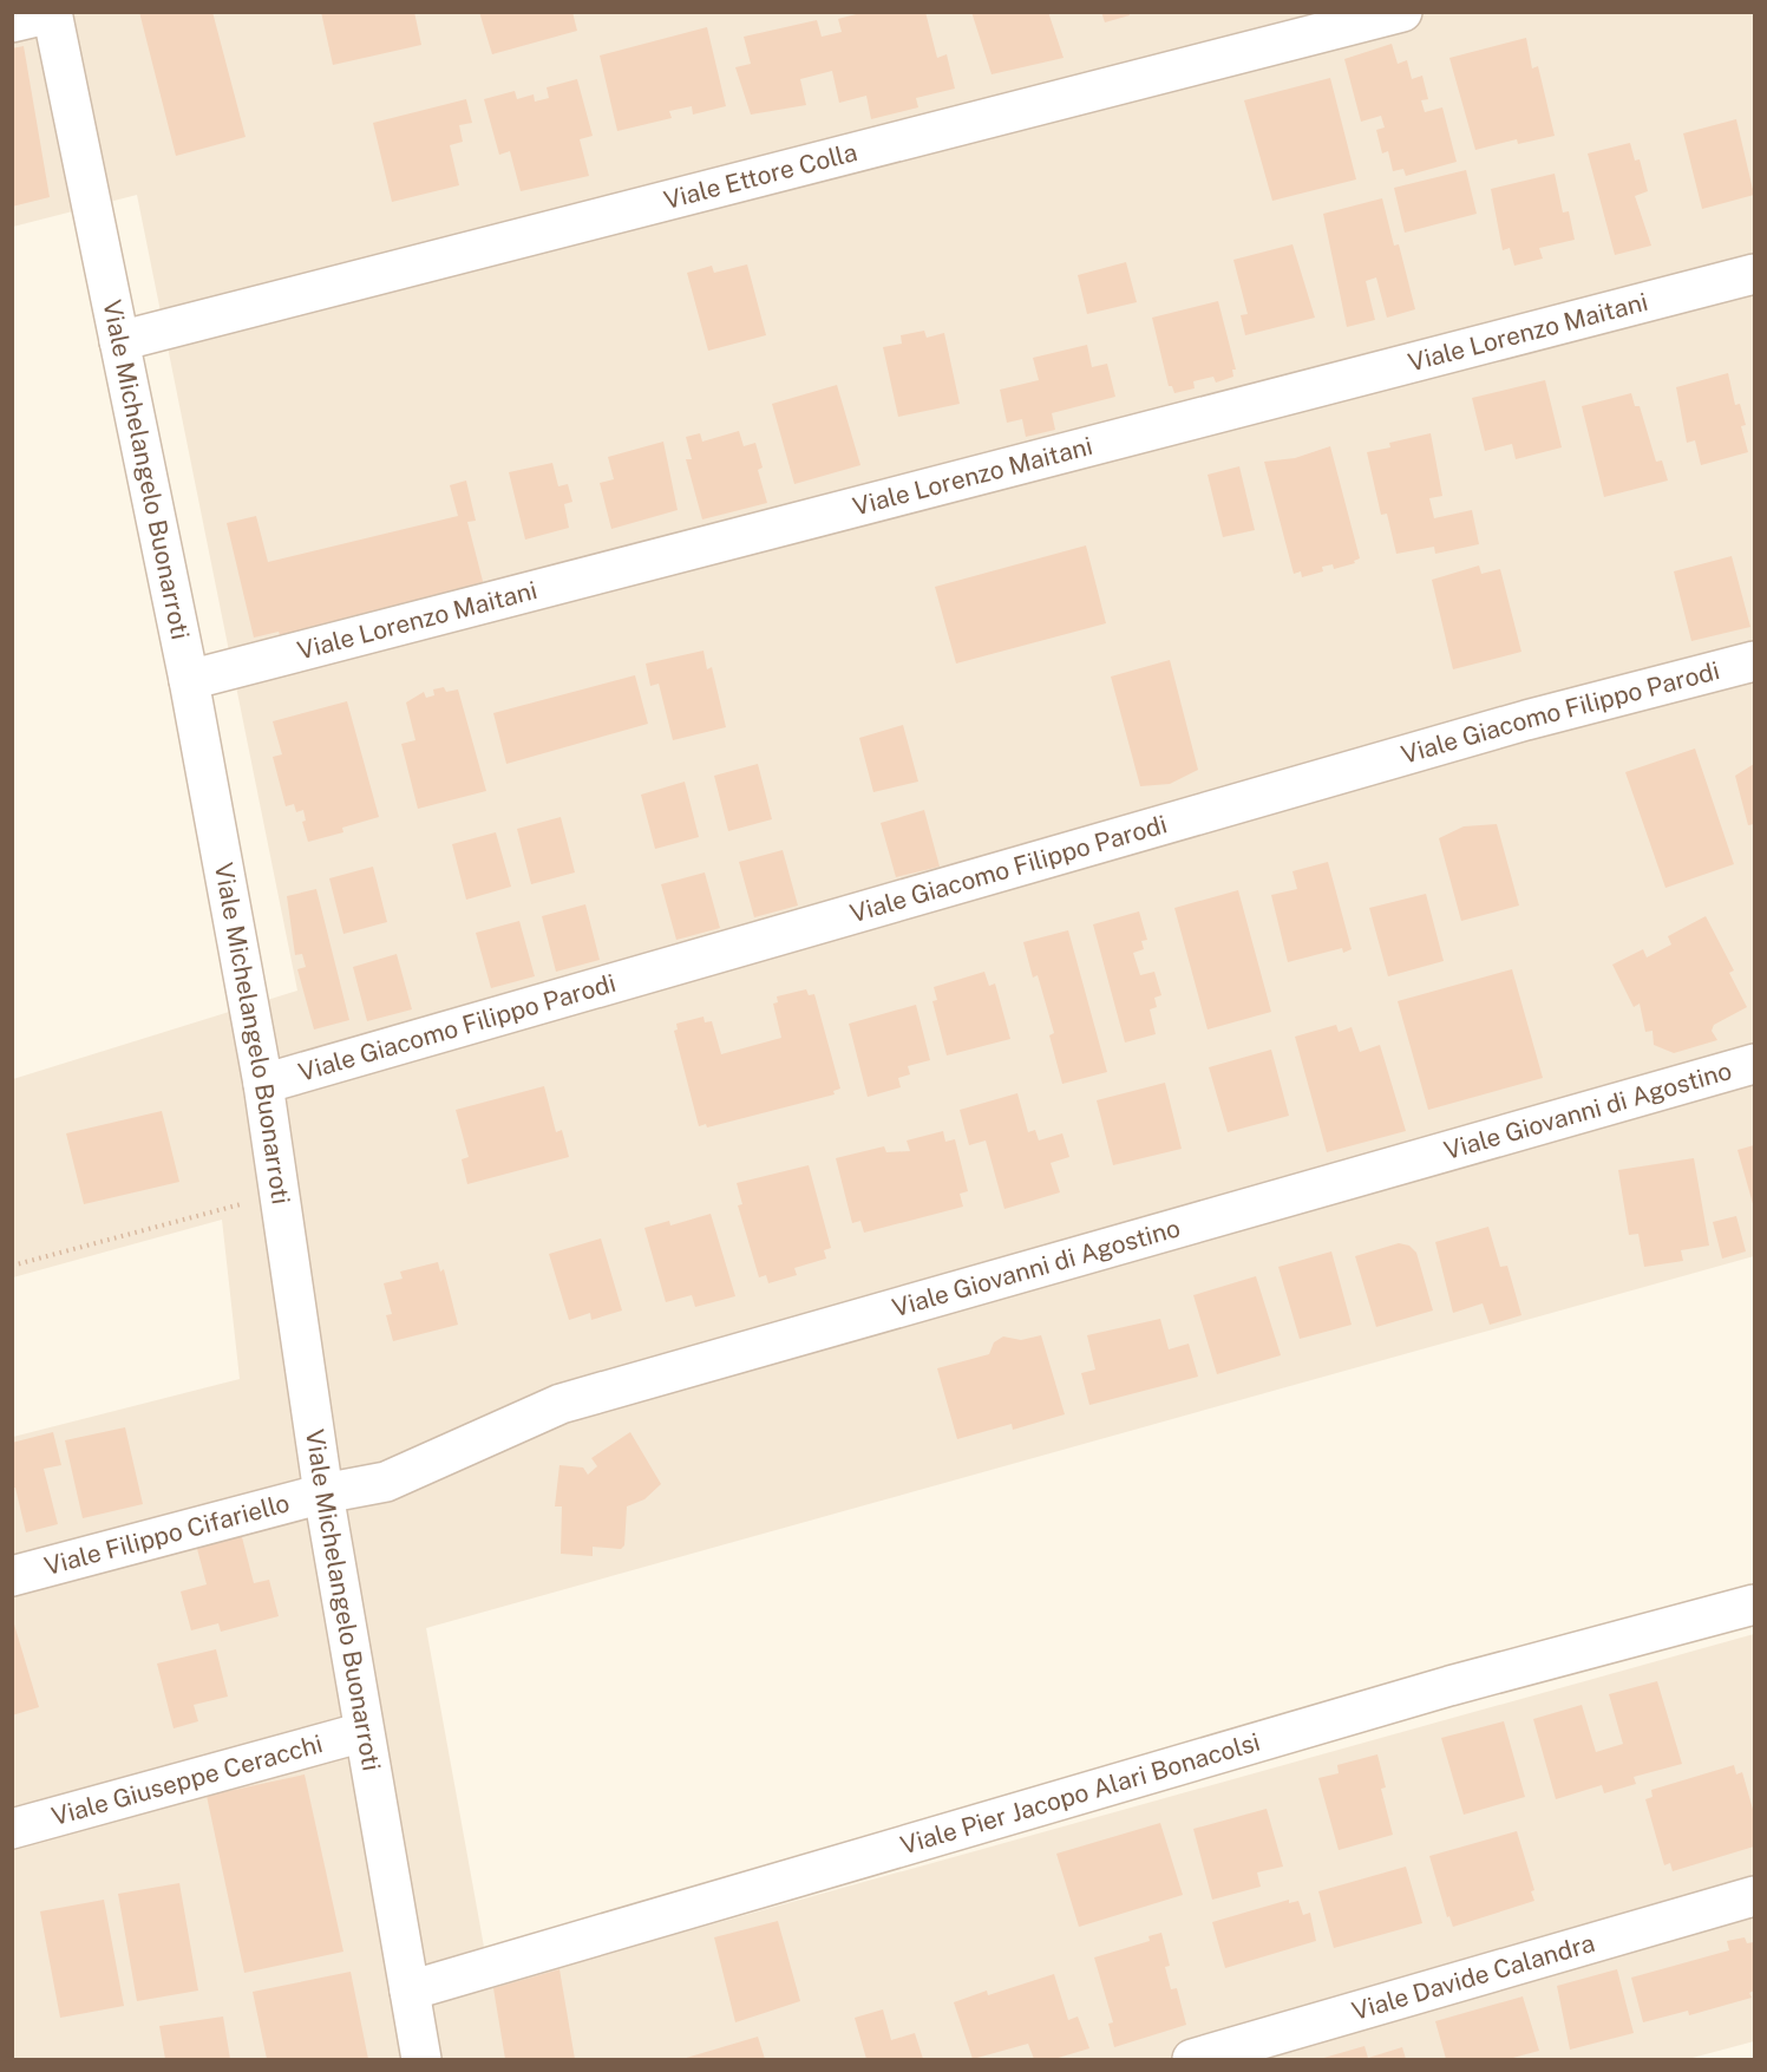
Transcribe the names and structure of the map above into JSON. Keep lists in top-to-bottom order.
{
  "streets": {
    "street": [
      "Viale Ettore Colla",
      "Viale Lorenzo Maitani",
      "Viale Michelangelo Buonarroti",
      "Viale Giacomo Filippo Parodi",
      "Viale Giovanni di Agostino",
      "Viale Filippo Cifariello",
      "Viale Giuseppe Ceracchi",
      "Viale Pier Jacopo Alari Bonacolsi",
      "Viale Davide Calandra"
    ]
  },
  "crossings": [
    ["Viale Ettore Colla", "Viale Michelangelo Buonarroti"],
    ["Viale Lorenzo Maitani", "Viale Michelangelo Buonarroti"],
    ["Viale Michelangelo Buonarroti", "Viale Giacomo Filippo Parodi"],
    ["Viale Michelangelo Buonarroti", "Viale Giovanni di Agostino"],
    ["Viale Michelangelo Buonarroti", "Viale Filippo Cifariello"],
    ["Viale Michelangelo Buonarroti", "Viale Giuseppe Ceracchi"],
    ["Viale Michelangelo Buonarroti", "Viale Pier Jacopo Alari Bonacolsi"],
    ["Viale Giovanni di Agostino", "Viale Filippo Cifariello"]
  ]
}
